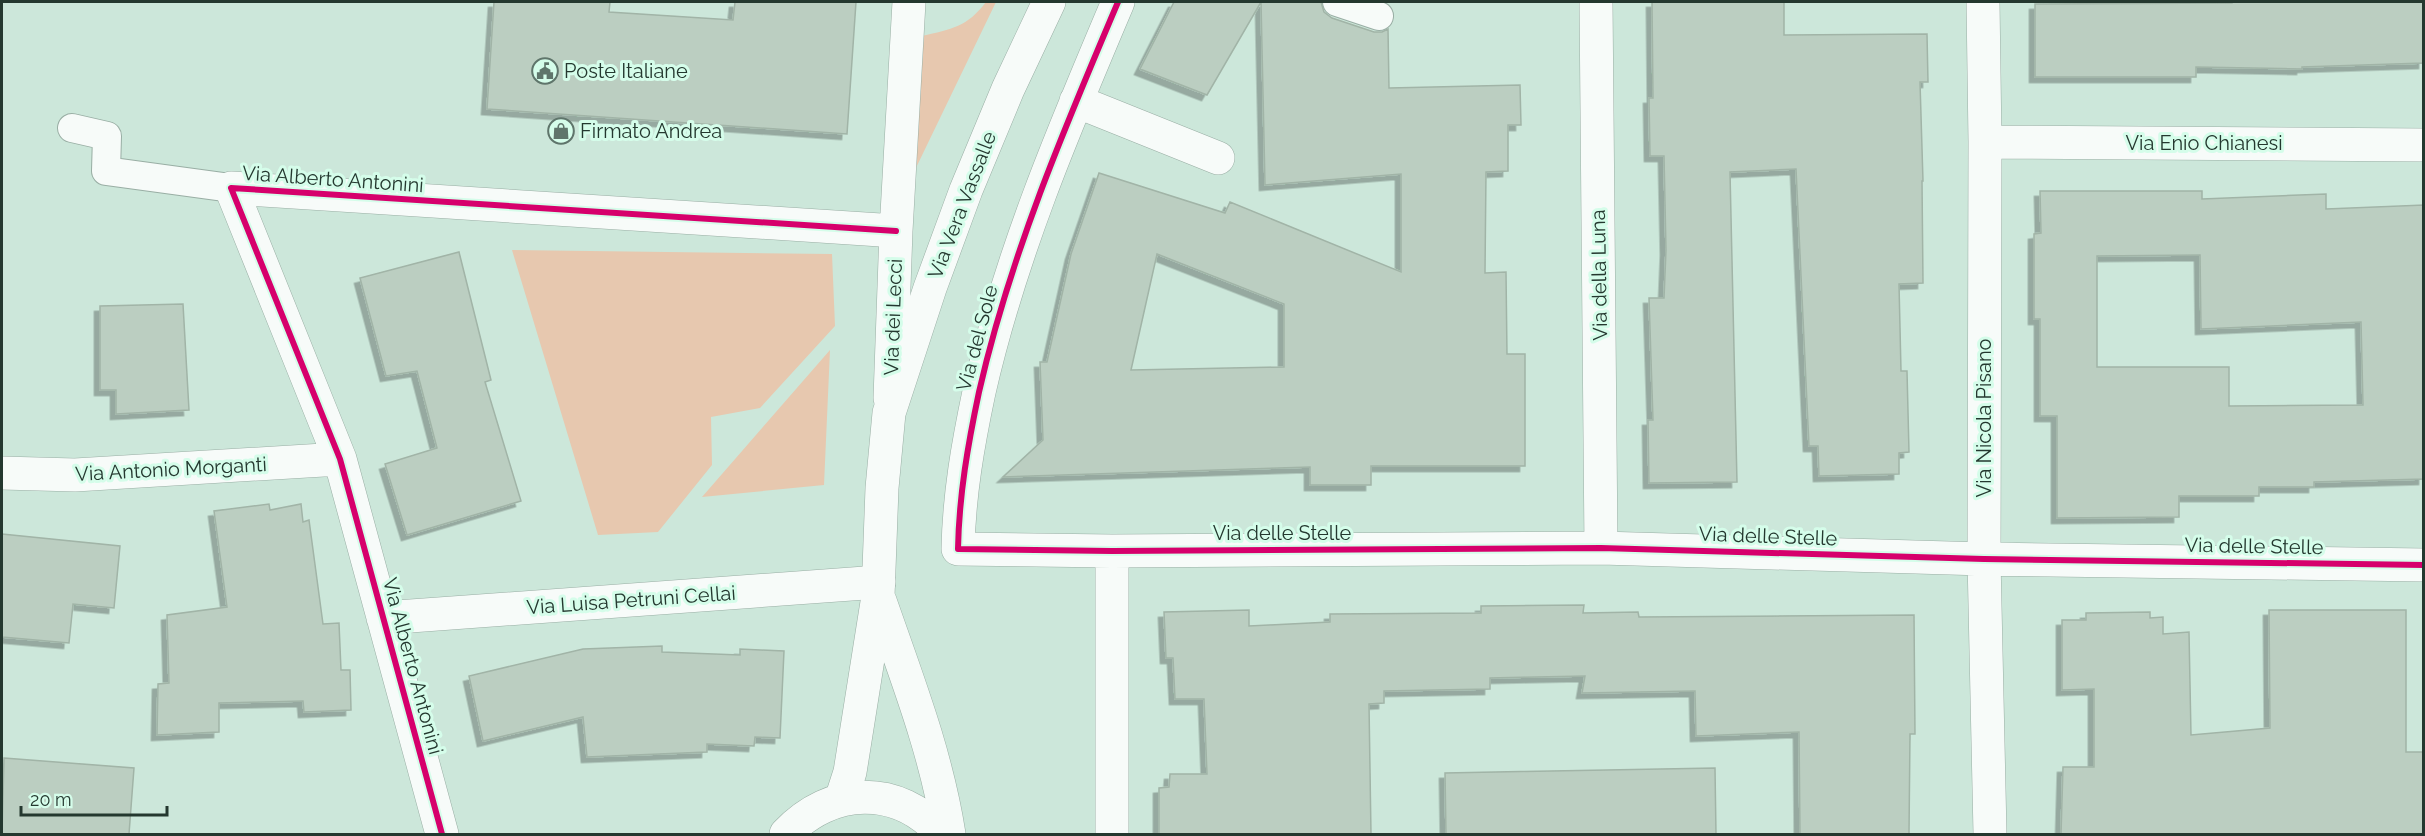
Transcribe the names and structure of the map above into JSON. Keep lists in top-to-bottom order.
{
  "streets": {
    "street": [
      "Via Enio Chianesi",
      "Via Alberto Antonini",
      "Via Vera Vassalle",
      "Via della Luna",
      "Via dei Lecci",
      "Via del Sole",
      "Via Nicola Pisano",
      "Via Antonio Morganti",
      "Via delle Stelle",
      "Via Luisa Petruni Cellai"
    ]
  },
  "crossings": [
    ["Via Enio Chianesi", "Via Nicola Pisano"],
    ["Via Alberto Antonini", "Via dei Lecci"],
    ["Via Alberto Antonini", "Via Antonio Morganti"],
    ["Via Alberto Antonini", "Via Luisa Petruni Cellai"],
    ["Via Vera Vassalle", "Via dei Lecci"],
    ["Via della Luna", "Via delle Stelle"],
    ["Via dei Lecci", "Via Luisa Petruni Cellai"],
    ["Via del Sole", "Via delle Stelle"],
    ["Via Nicola Pisano", "Via delle Stelle"]
  ],
  "places": {
    "public building": ["Poste Italiane"],
    "shop": ["Firmato Andrea"]
  },
  "scale_bar": "20 m"
}
